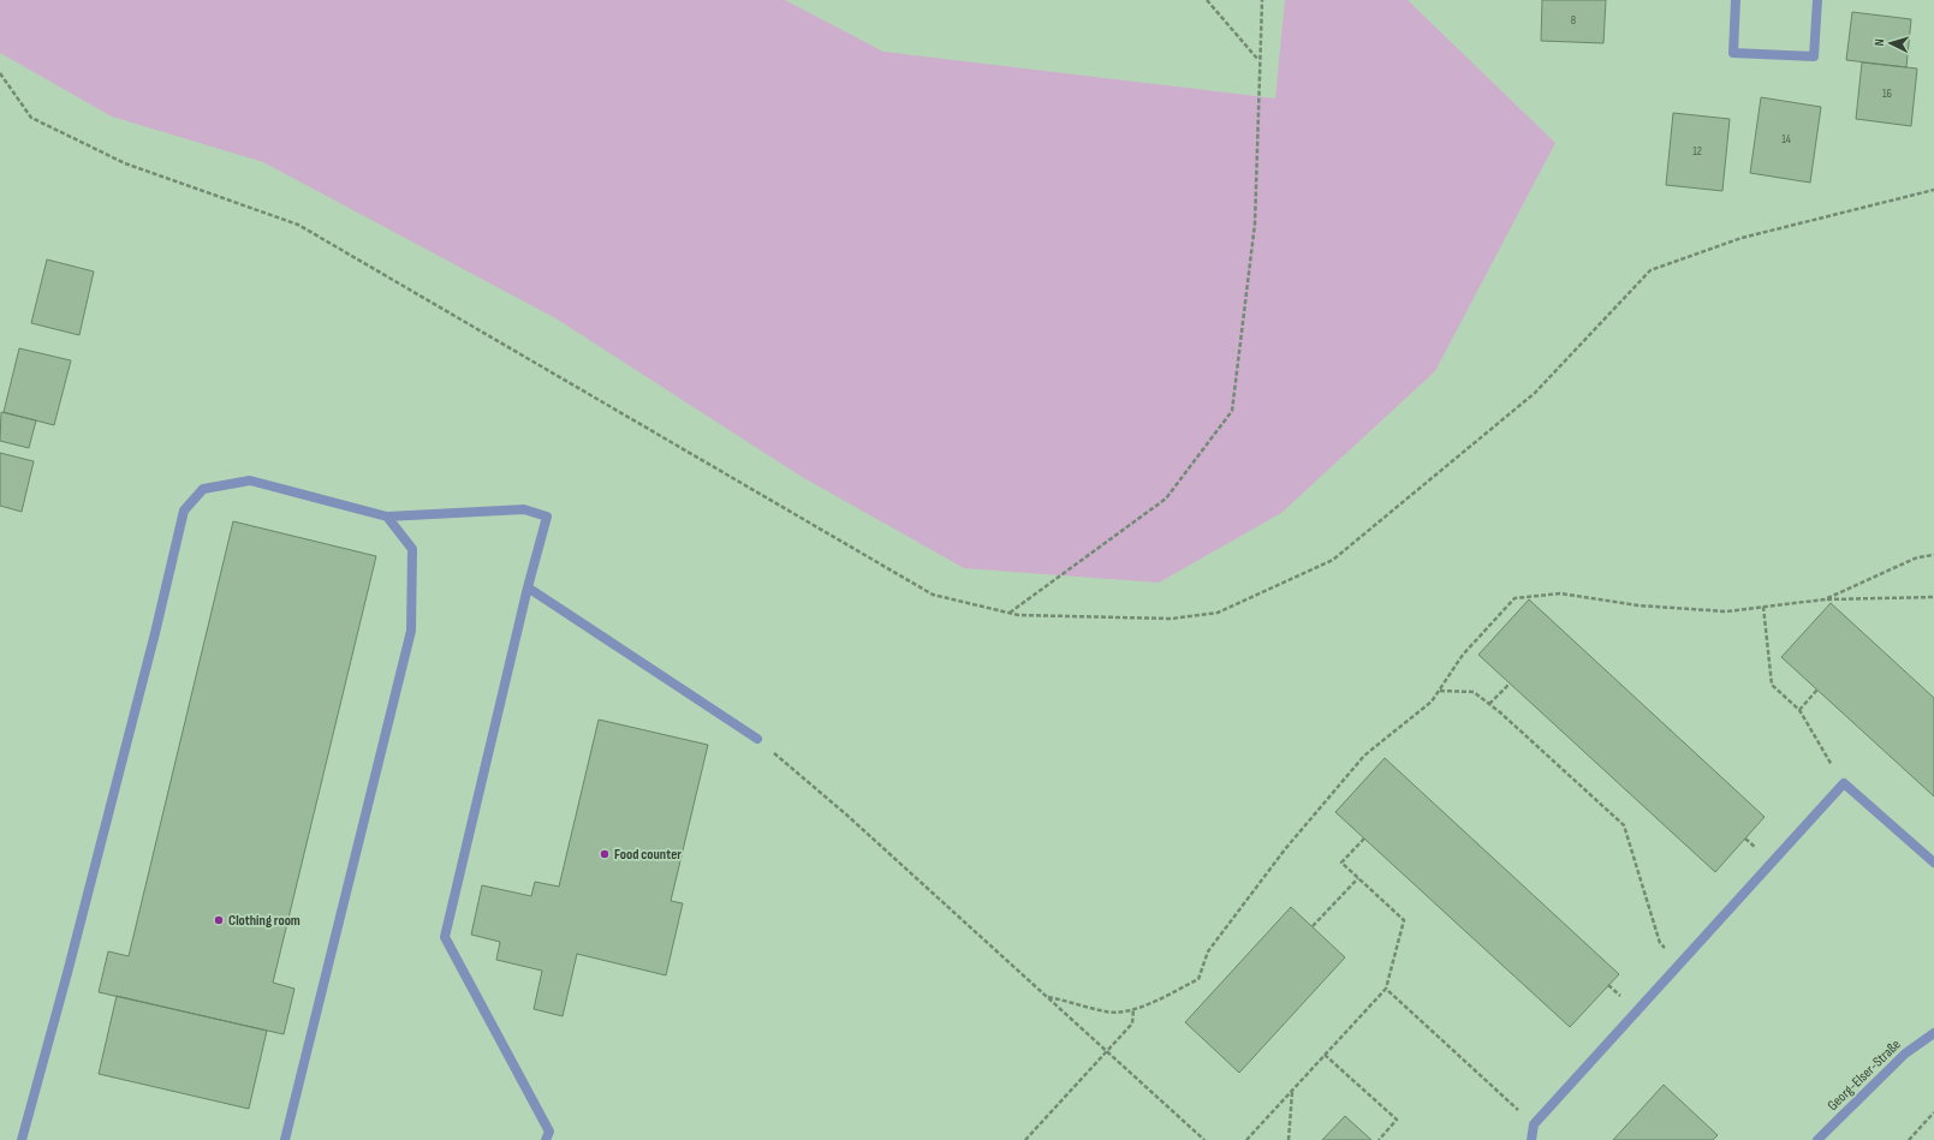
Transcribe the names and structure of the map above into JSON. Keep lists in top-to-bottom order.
{
  "streets": {
    "street": ["Georg-Elser-Straße"]
  },
  "places": ["Food counter", "Clothing room"],
  "house_numbers": [
    "8",
    "16",
    "14",
    "12"
  ],
  "north": "left"
}
